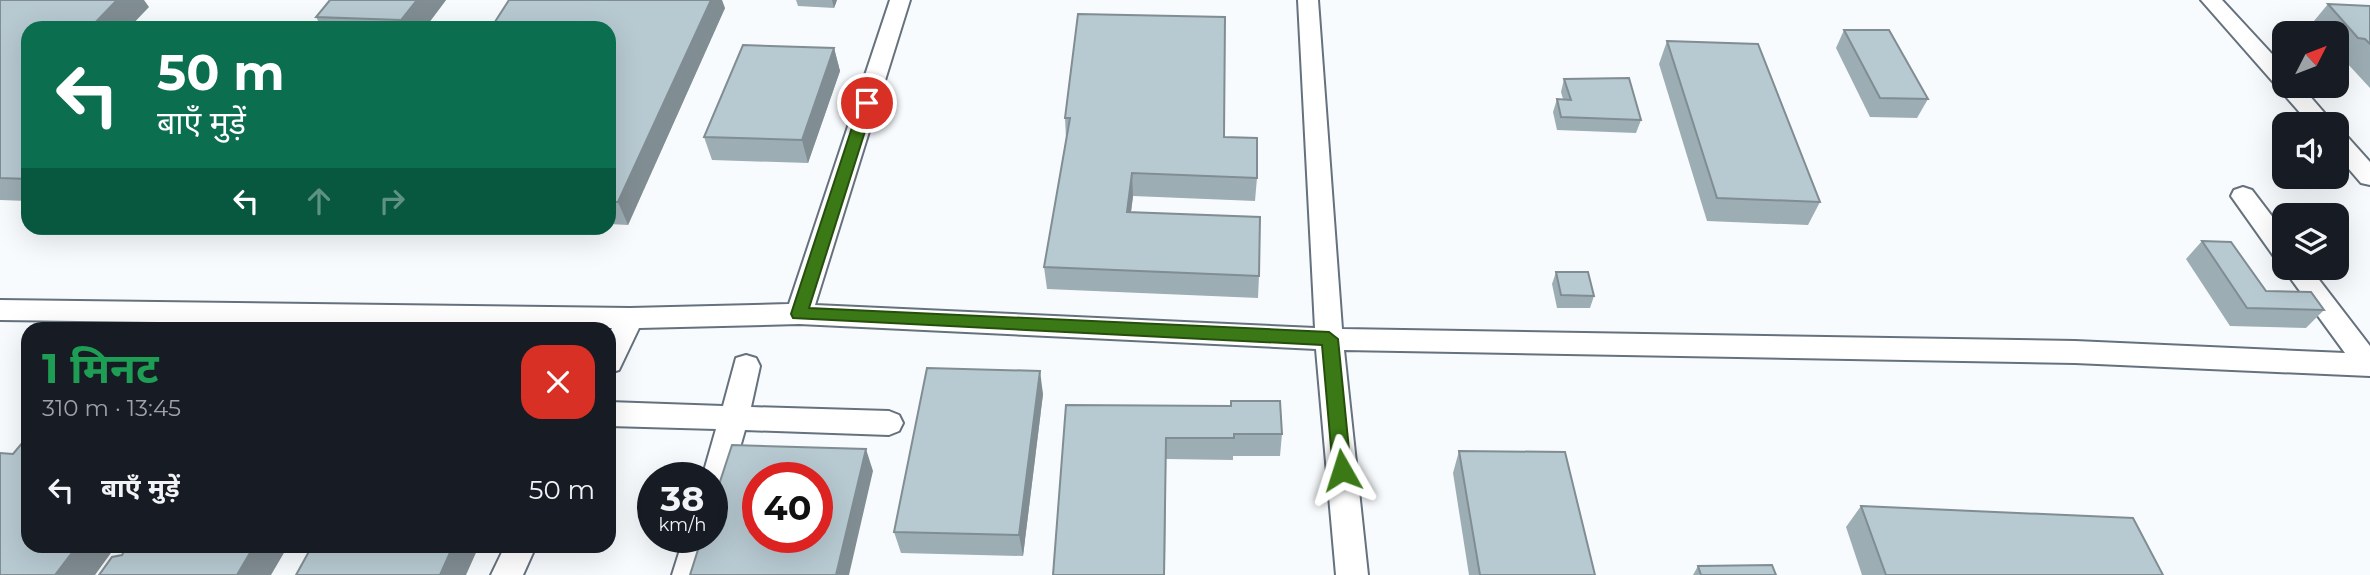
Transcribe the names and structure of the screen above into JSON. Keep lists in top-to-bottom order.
{
  "north": "top right",
  "page": {
    "turn": ["50 m", "बाएँ मुड़ें"],
    "heading": ["1 मिनट", "310 m · 13:45"],
    "list": [
      {
        "name": "बाएँ मुड़ें",
        "value": "50 m"
      }
    ],
    "speed": "38 km/h",
    "limit": "40"
  }
}
